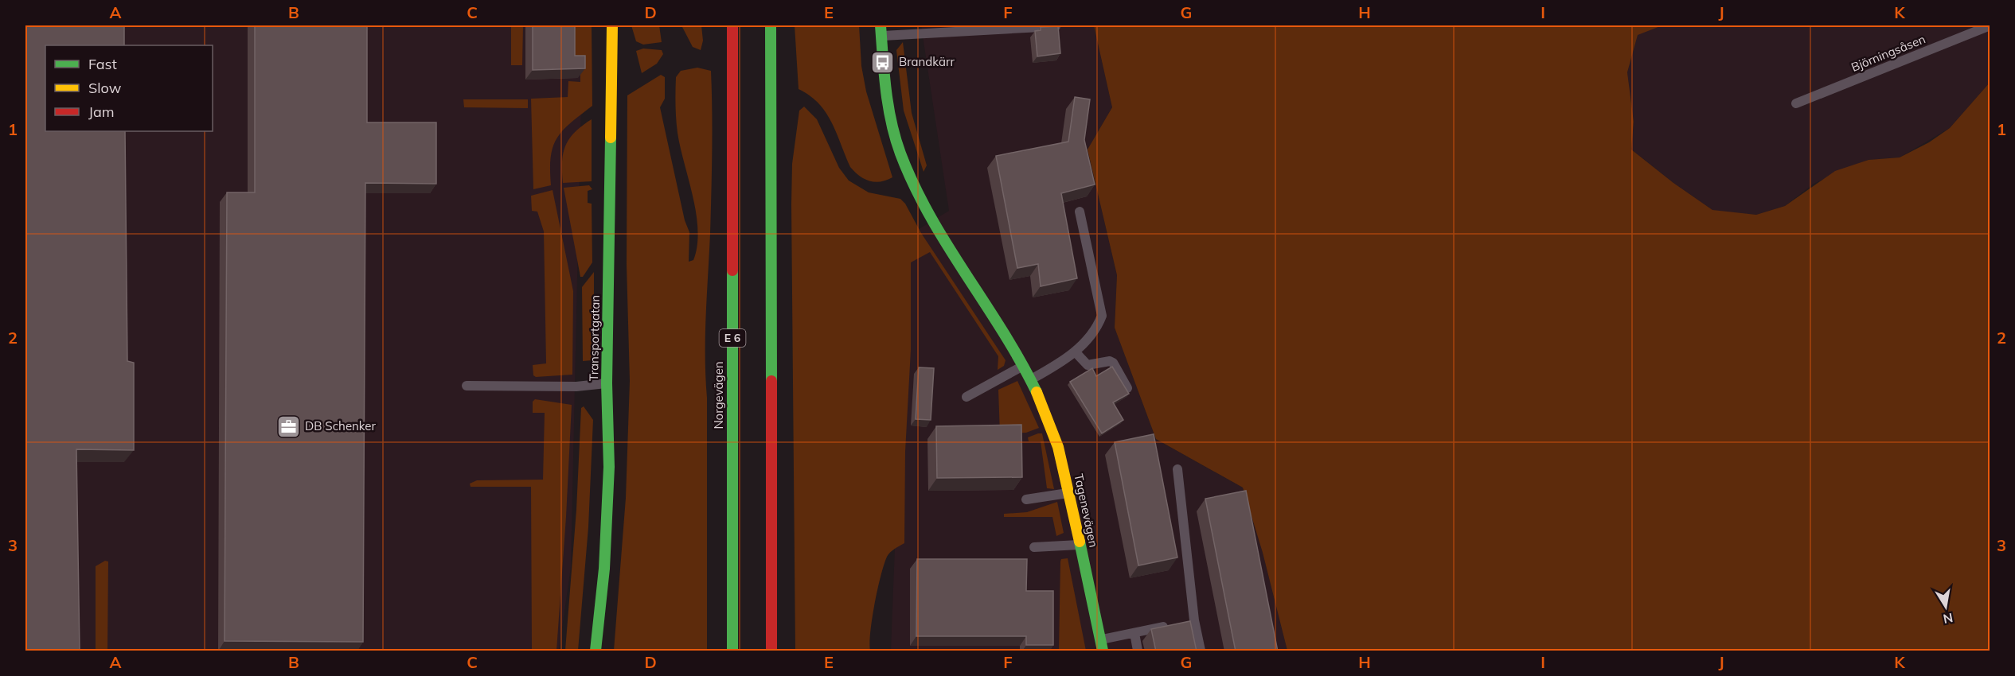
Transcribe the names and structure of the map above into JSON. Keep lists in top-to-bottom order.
{
  "streets": {
    "main road": [
      "Transportgatan",
      "E 6",
      "Norgevägen",
      "Tagenevägen"
    ],
    "lane": ["Björningsåsen"]
  },
  "places": {
    "bus stop": ["Brandkärr"],
    "office": ["DB Schenker"]
  },
  "legend": ["Fast", "Slow", "Jam"],
  "north": "bottom",
  "grid": {
    "columns": [
      "A",
      "B",
      "C",
      "D",
      "E",
      "F",
      "G",
      "H",
      "I",
      "J",
      "K"
    ],
    "rows": ["1", "2", "3"]
  }
}
